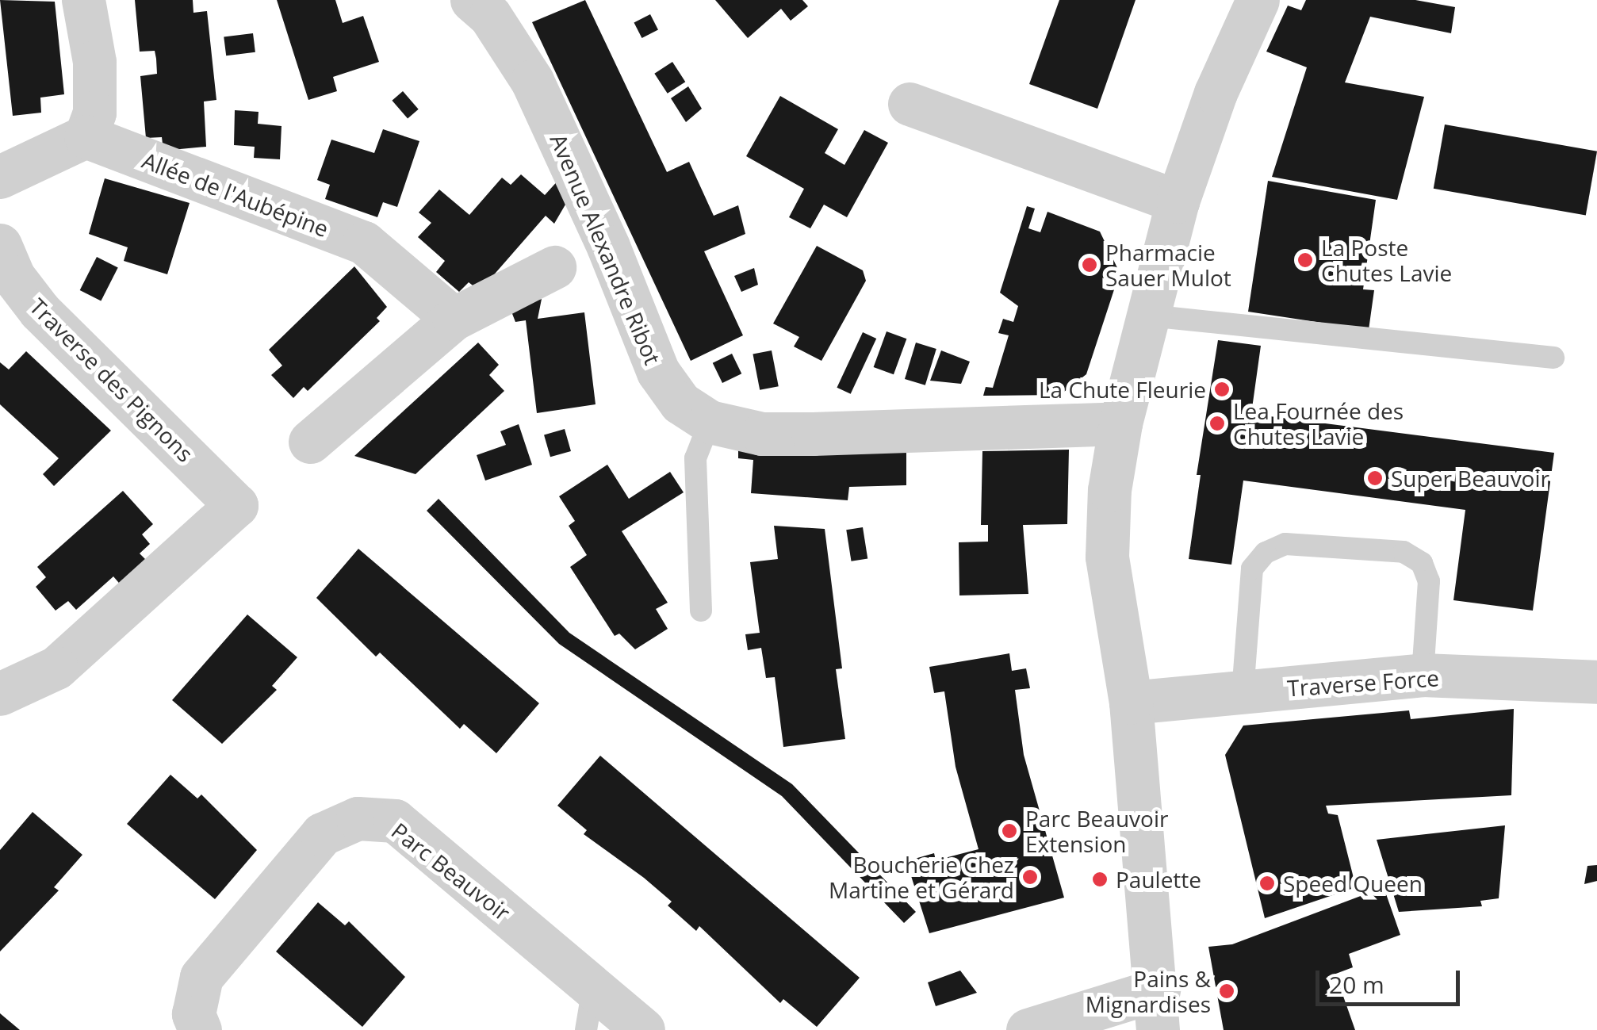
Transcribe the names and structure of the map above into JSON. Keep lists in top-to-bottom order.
{
  "streets": {
    "street": [
      "Allée de l'Aubépine",
      "Avenue Alexandre Ribot",
      "Traverse des Pignons",
      "Traverse Force",
      "Parc Beauvoir"
    ]
  },
  "places": [
    "La Poste Chutes Lavie",
    "Pharmacie Sauer Mulot",
    "La Chute Fleurie",
    "Lea Fournée des Chutes Lavie",
    "Super Beauvoir",
    "Parc Beauvoir Extension",
    "Boucherie Chez Martine et Gérard",
    "Paulette",
    "Speed Queen",
    "Pains & Mignardises"
  ],
  "scale_bar": "20 m"
}
